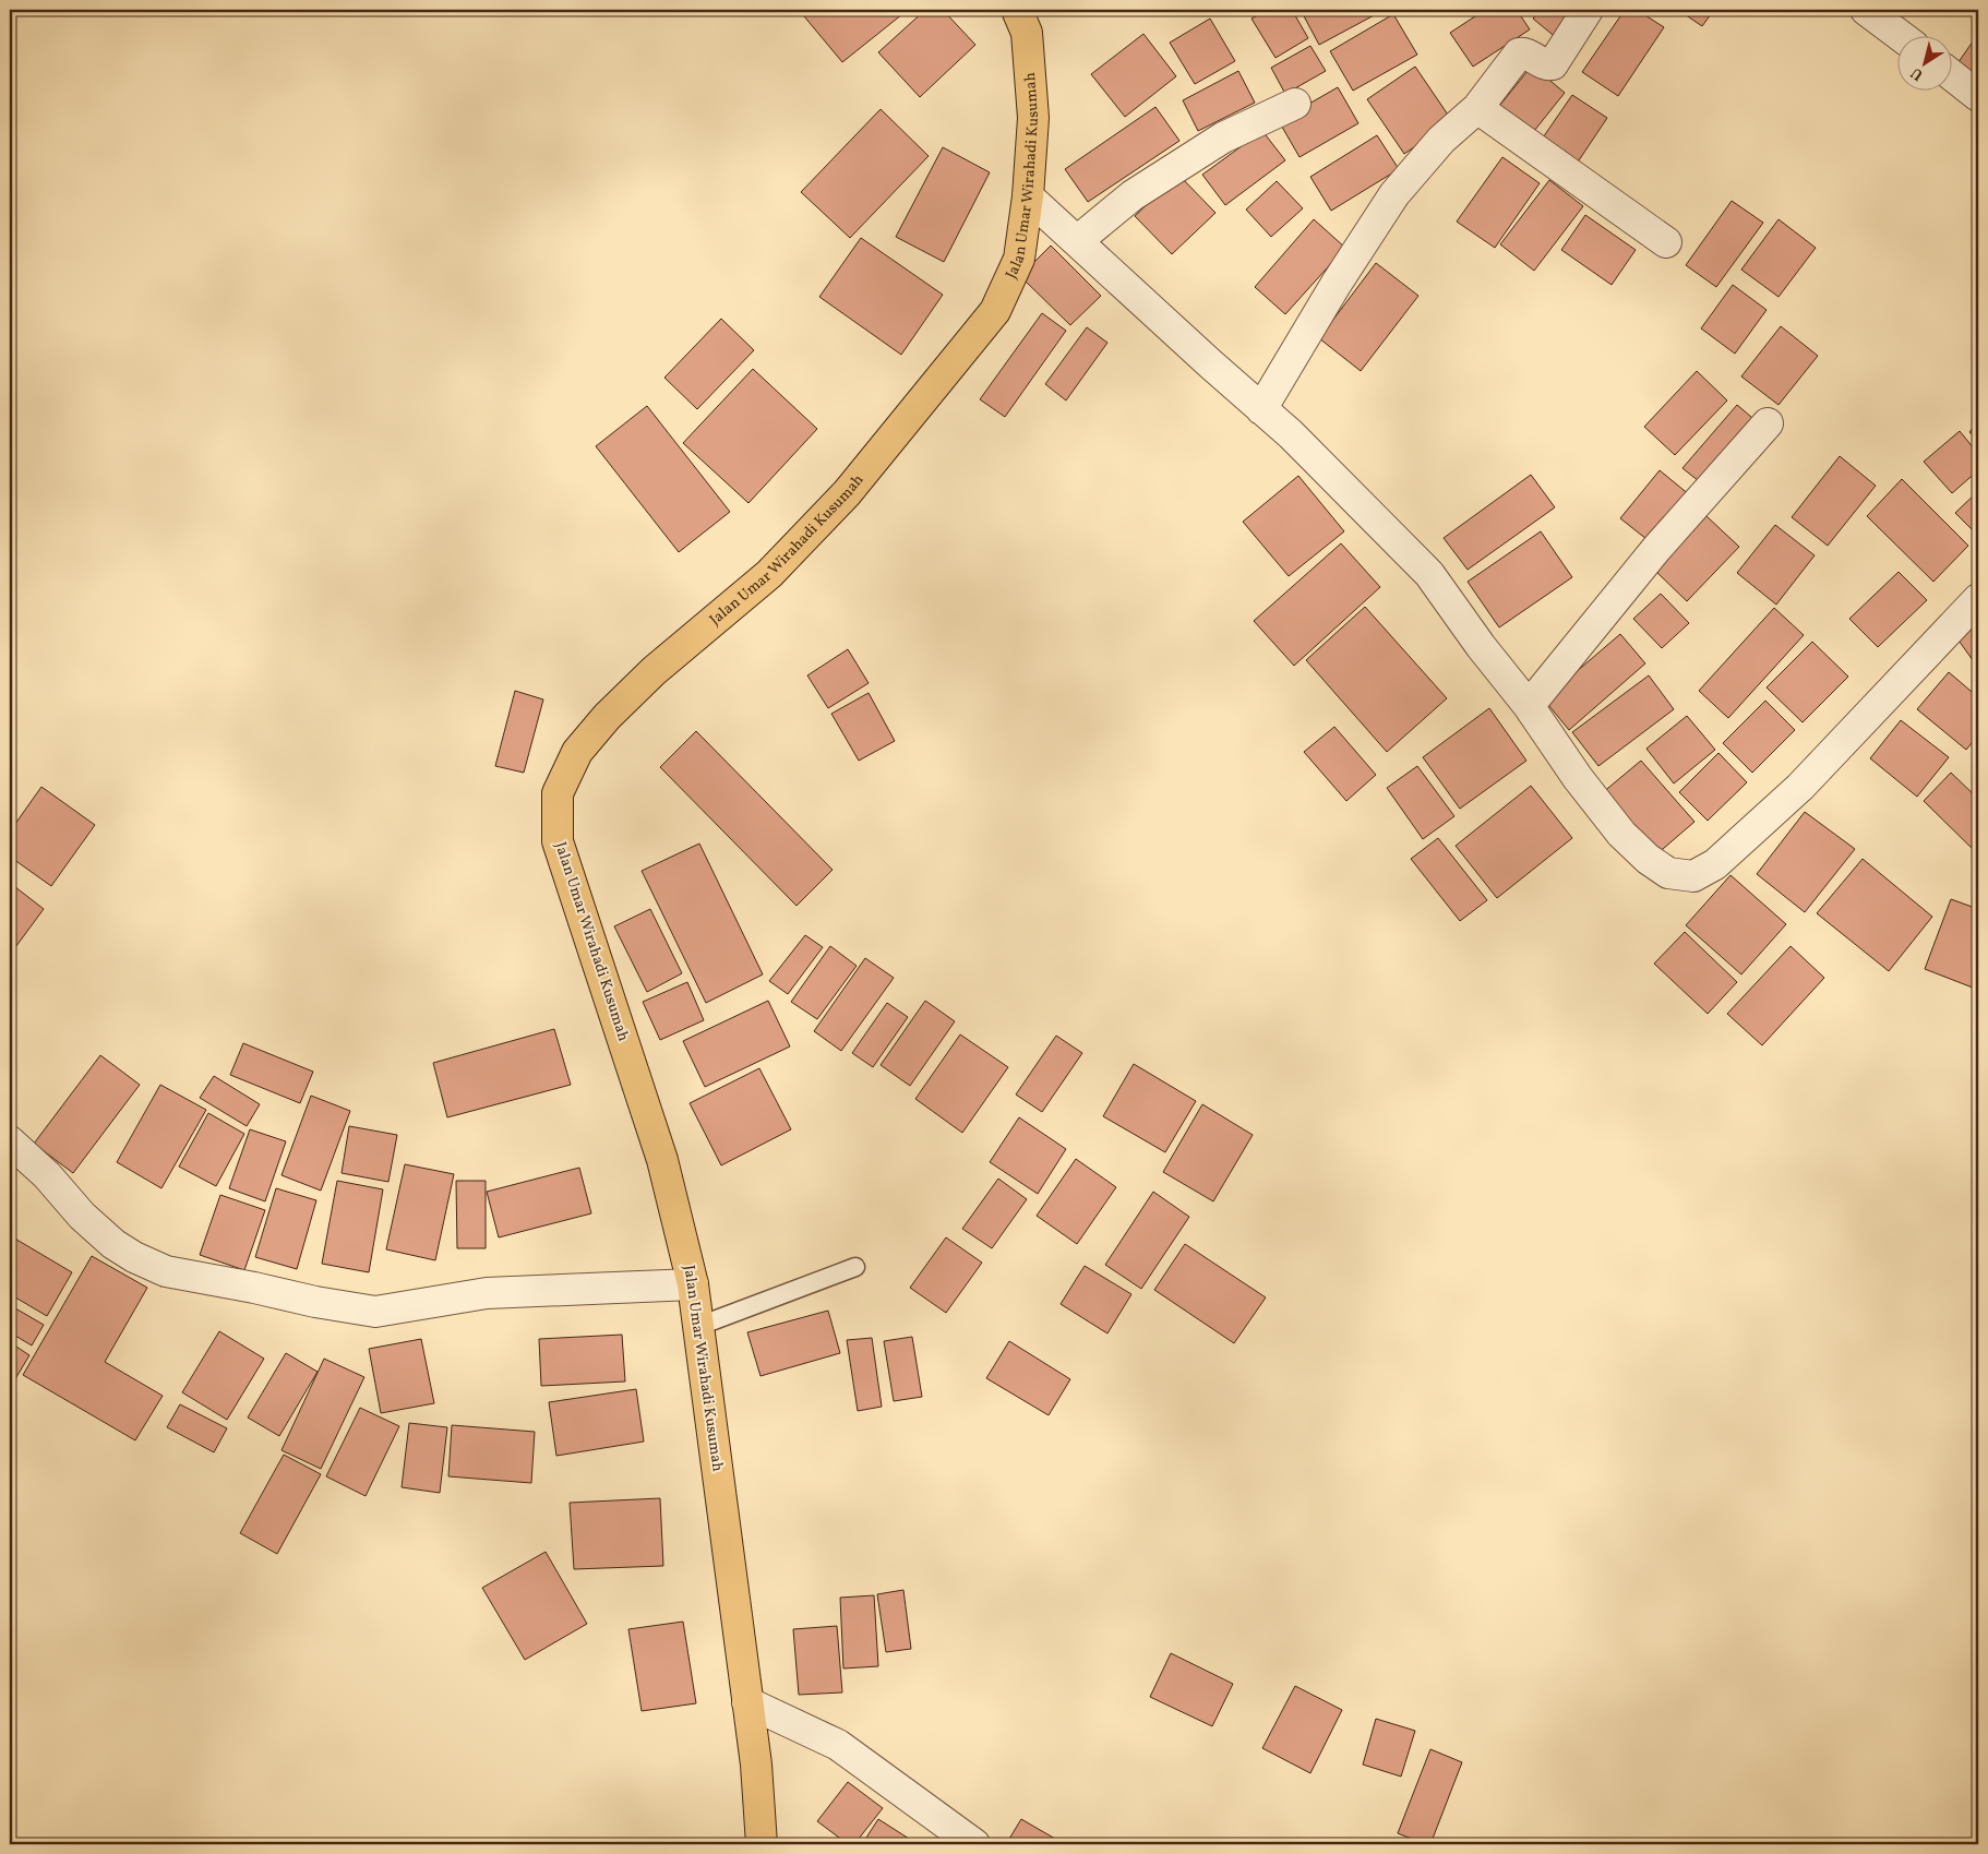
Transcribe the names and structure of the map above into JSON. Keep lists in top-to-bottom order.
{
  "streets": {
    "main road": ["Jalan Umar Wirahadi Kusumah"]
  },
  "north": "bottom left"
}
